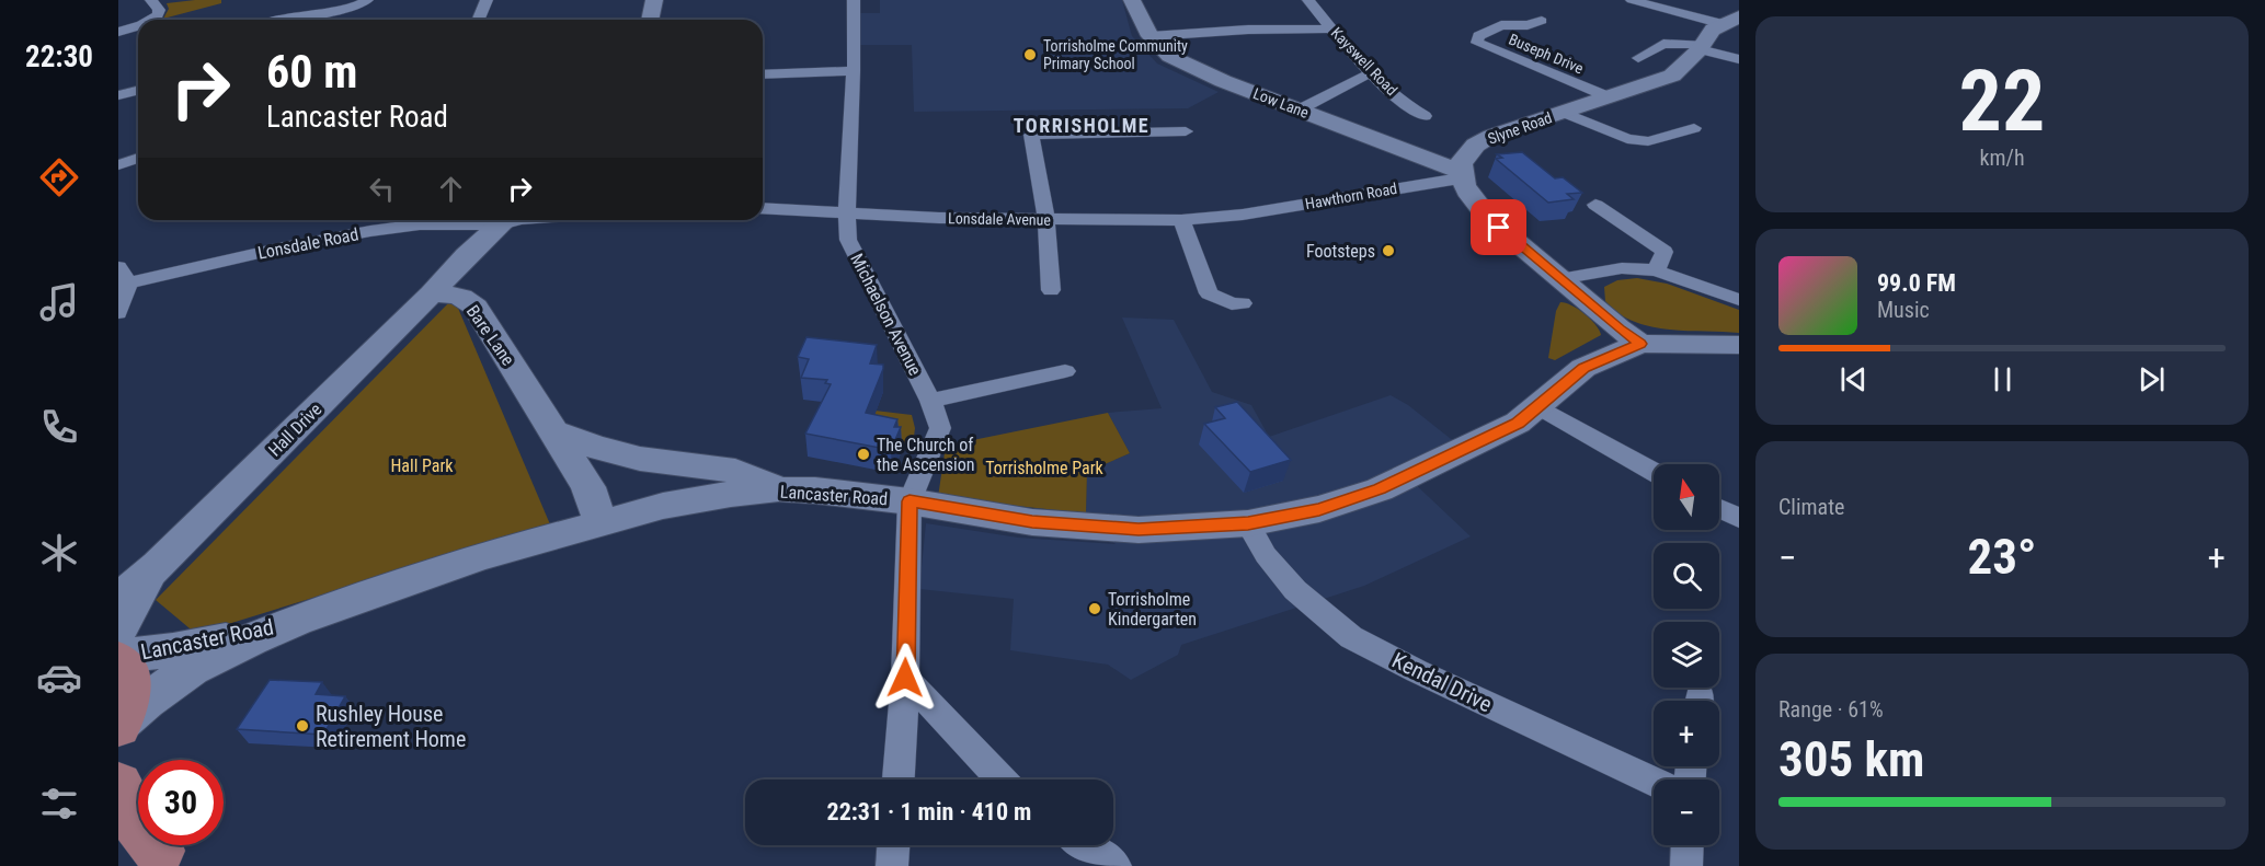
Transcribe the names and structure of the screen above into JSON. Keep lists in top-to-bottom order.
{
  "streets": {
    "main road": [
      "Low Lane",
      "Slyne Road",
      "Bare Lane",
      "Hall Drive",
      "Lancaster Road"
    ],
    "street": [
      "Buseph Drive",
      "Kayswell Road",
      "Hawthorn Road",
      "Lonsdale Avenue",
      "Lonsdale Road",
      "Michaelson Avenue",
      "Kendal Drive"
    ]
  },
  "crossings": [
    ["Buseph Drive", "Slyne Road"],
    ["Low Lane", "Slyne Road"],
    ["Low Lane", "Hawthorn Road"],
    ["Slyne Road", "Hawthorn Road"],
    ["Hawthorn Road", "Lonsdale Avenue"],
    ["Lonsdale Avenue", "Michaelson Avenue"],
    ["Michaelson Avenue", "Lancaster Road"],
    ["Bare Lane", "Hall Drive"],
    ["Bare Lane", "Lancaster Road"],
    ["Lancaster Road", "Kendal Drive"]
  ],
  "districts": ["TORRISHOLME"],
  "parks": ["Hall Park", "Torrisholme Park"],
  "places": [
    "Torrisholme Community Primary School",
    "Footsteps",
    "The Church of the Ascension",
    "Torrisholme Kindergarten",
    "Rushley House Retirement Home"
  ],
  "north": "top",
  "page": {
    "tabs": "22:30",
    "tile": [
      ["22", "km/h"],
      "Climate",
      ["Range · 61%", "305 km"]
    ],
    "turn": ["60 m", "Lancaster Road"],
    "song": ["99.0 FM", "Music"],
    "map_buttons": ["+", "−"],
    "heat": ["−", "23°", "+"],
    "limit": "30",
    "trip": "22:31 · 1 min · 410 m"
  }
}
